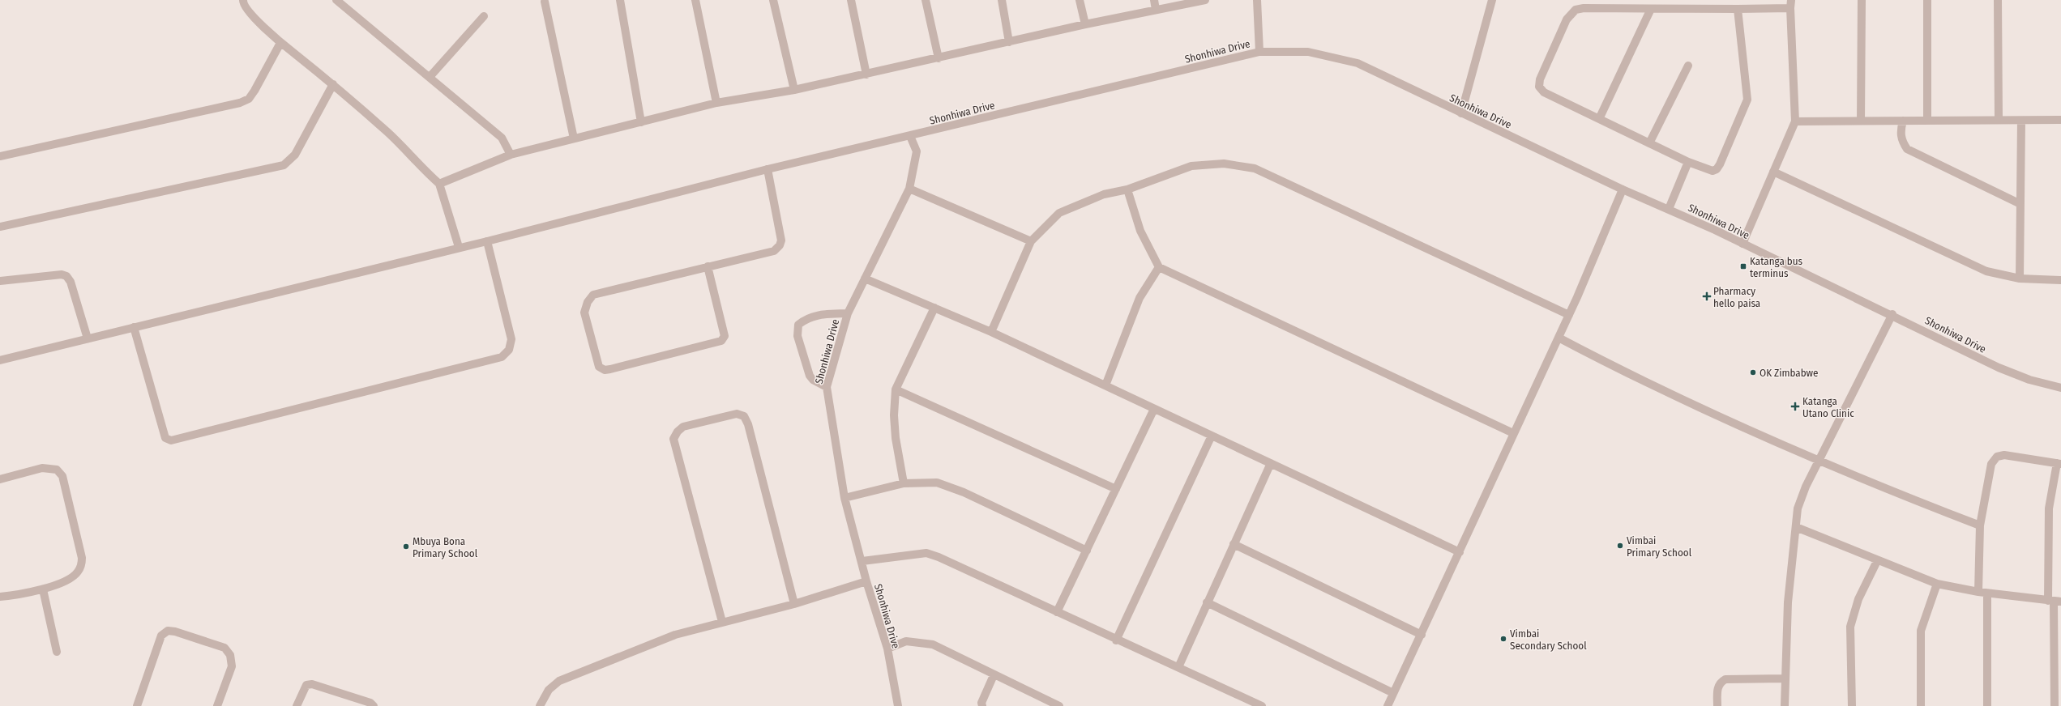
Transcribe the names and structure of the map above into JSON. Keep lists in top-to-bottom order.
{
  "streets": {
    "street": ["Shonhiwa Drive"]
  },
  "places": {
    "transit": ["Katanga bus terminus"],
    "health": ["Pharmacy hello paisa", "Katanga Utano Clinic"],
    "other": [
      "OK Zimbabwe",
      "Vimbai Primary School",
      "Mbuya Bona Primary School",
      "Vimbai Secondary School"
    ]
  }
}
